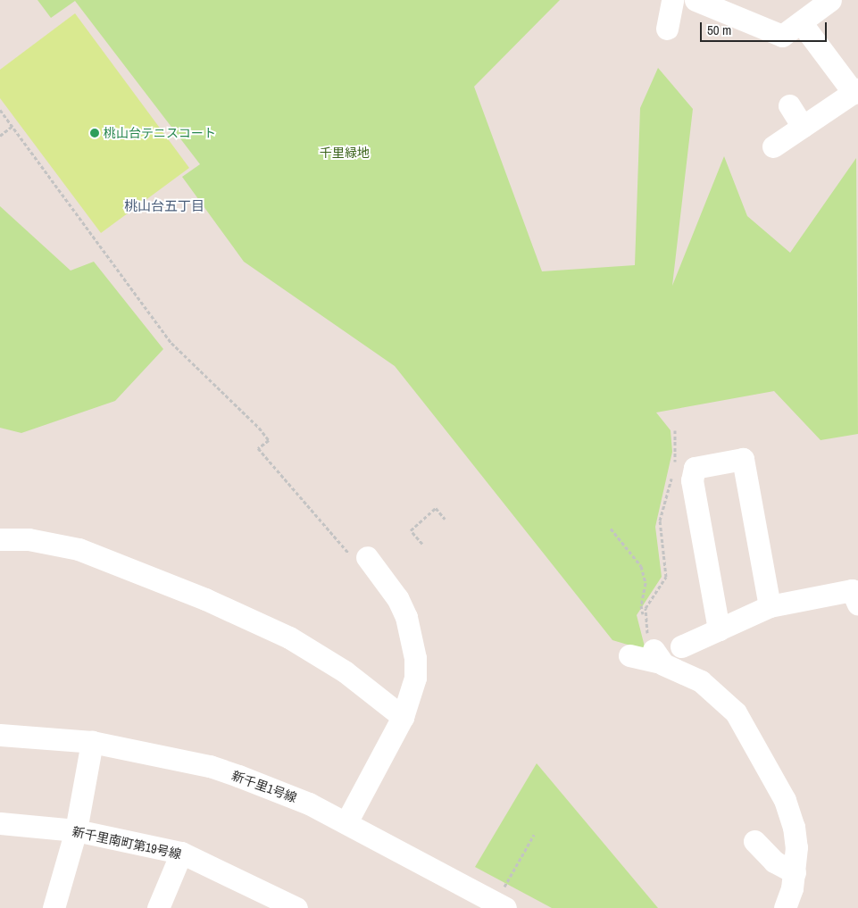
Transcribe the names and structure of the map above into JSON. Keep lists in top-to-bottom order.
{
  "streets": {
    "street": ["新千里1号線", "新千里南町第19号線"]
  },
  "districts": ["桃山台五丁目"],
  "parks": ["千里緑地"],
  "places": ["桃山台テニスコート"],
  "scale_bar": "50 m"
}
